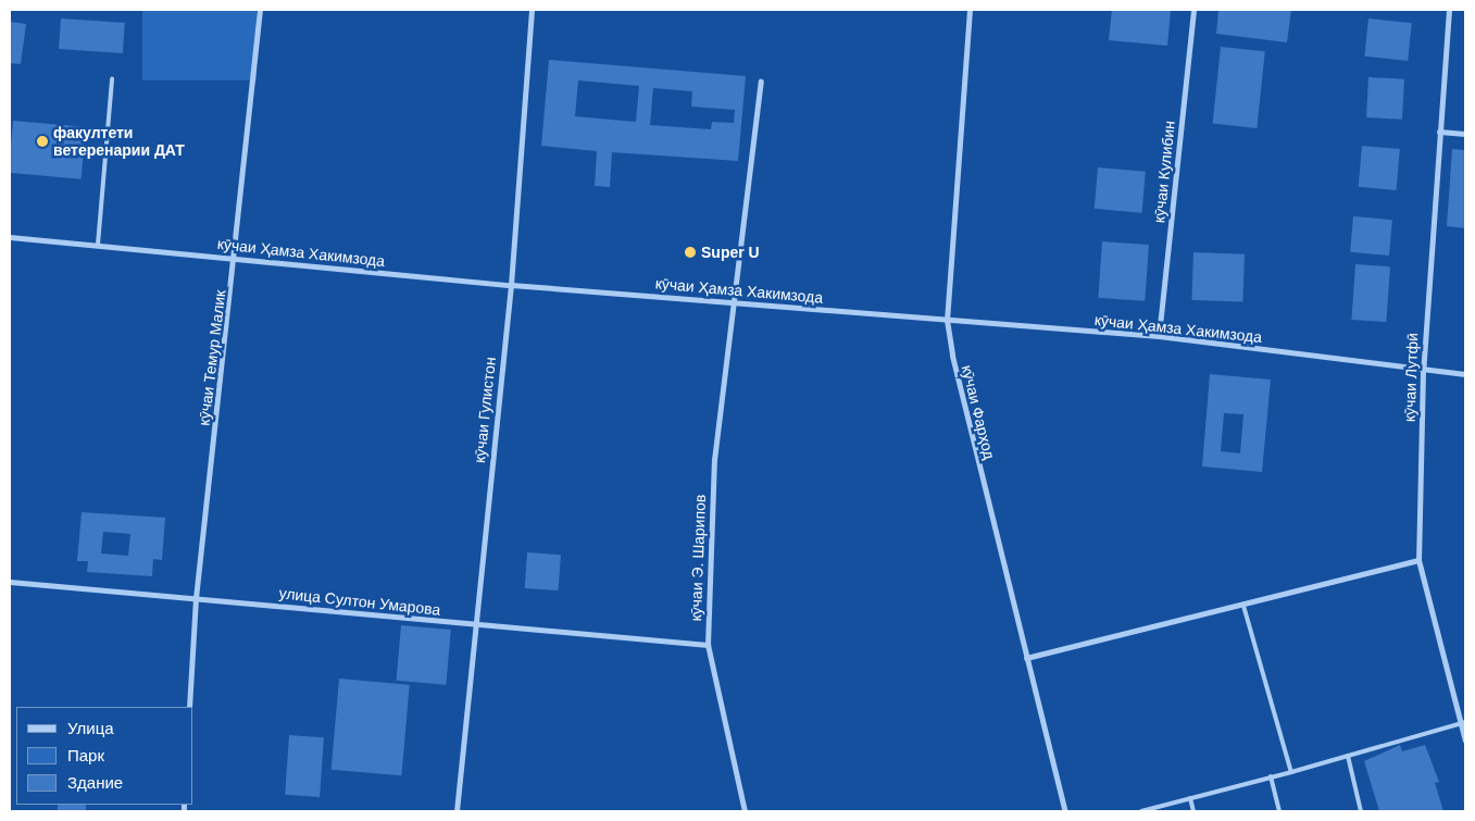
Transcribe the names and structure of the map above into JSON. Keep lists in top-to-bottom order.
{
  "streets": {
    "street": [
      "кӯчаи Кулибин",
      "кӯчаи Ҳамза Хакимзода",
      "кӯчаи Темур Малик",
      "кӯчаи Лутфӣ",
      "кӯчаи Гулистон",
      "кӯчаи Фарҳод",
      "кӯчаи Э. Шарипов",
      "улица Султон Умарова"
    ]
  },
  "crossings": [
    ["кӯчаи Кулибин", "кӯчаи Ҳамза Хакимзода"],
    ["кӯчаи Ҳамза Хакимзода", "кӯчаи Темур Малик"],
    ["кӯчаи Ҳамза Хакимзода", "кӯчаи Лутфӣ"],
    ["кӯчаи Ҳамза Хакимзода", "кӯчаи Гулистон"],
    ["кӯчаи Ҳамза Хакимзода", "кӯчаи Фарҳод"],
    ["кӯчаи Ҳамза Хакимзода", "кӯчаи Э. Шарипов"],
    ["кӯчаи Темур Малик", "улица Султон Умарова"],
    ["кӯчаи Гулистон", "улица Султон Умарова"],
    ["кӯчаи Э. Шарипов", "улица Султон Умарова"]
  ],
  "places": ["факултети ветеренарии ДАТ", "Super U"],
  "legend": ["Улица", "Парк", "Здание"]
}
